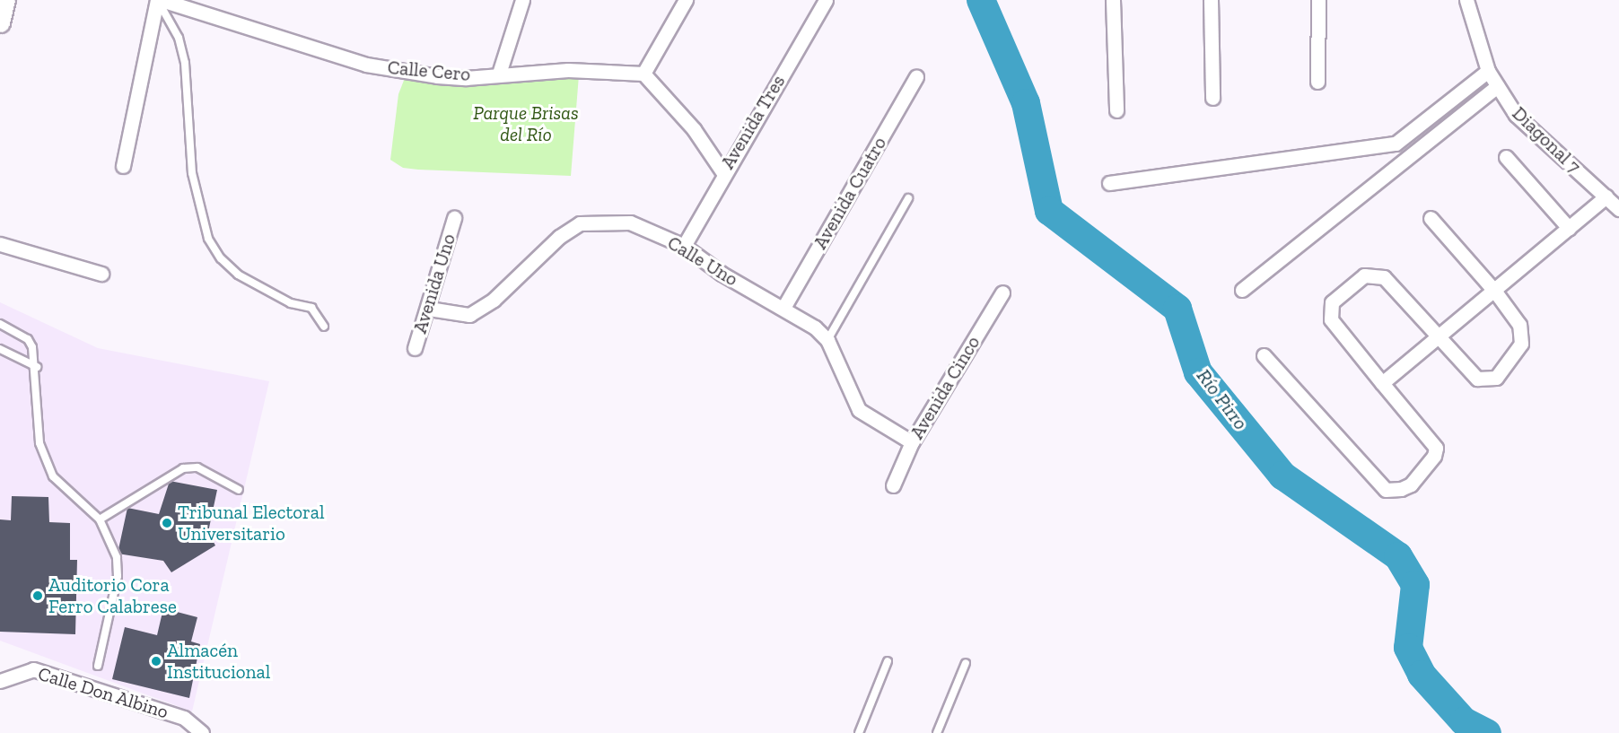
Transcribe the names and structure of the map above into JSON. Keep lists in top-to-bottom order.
{
  "streets": {
    "street": [
      "Calle Cero",
      "Avenida Tres",
      "Diagonal 7",
      "Avenida Cuatro",
      "Calle Uno",
      "Avenida Uno",
      "Avenida Cinco",
      "Calle Don Albino"
    ]
  },
  "crossings": [
    ["Avenida Tres", "Calle Uno"],
    ["Avenida Cuatro", "Calle Uno"],
    ["Calle Uno", "Avenida Uno"],
    ["Calle Uno", "Avenida Cinco"]
  ],
  "water": ["Río Pirro"],
  "parks": ["Parque Brisas del Río"],
  "places": ["Tribunal Electoral Universitario", "Auditorio Cora Ferro Calabrese", "Almacén Institucional"]
}
